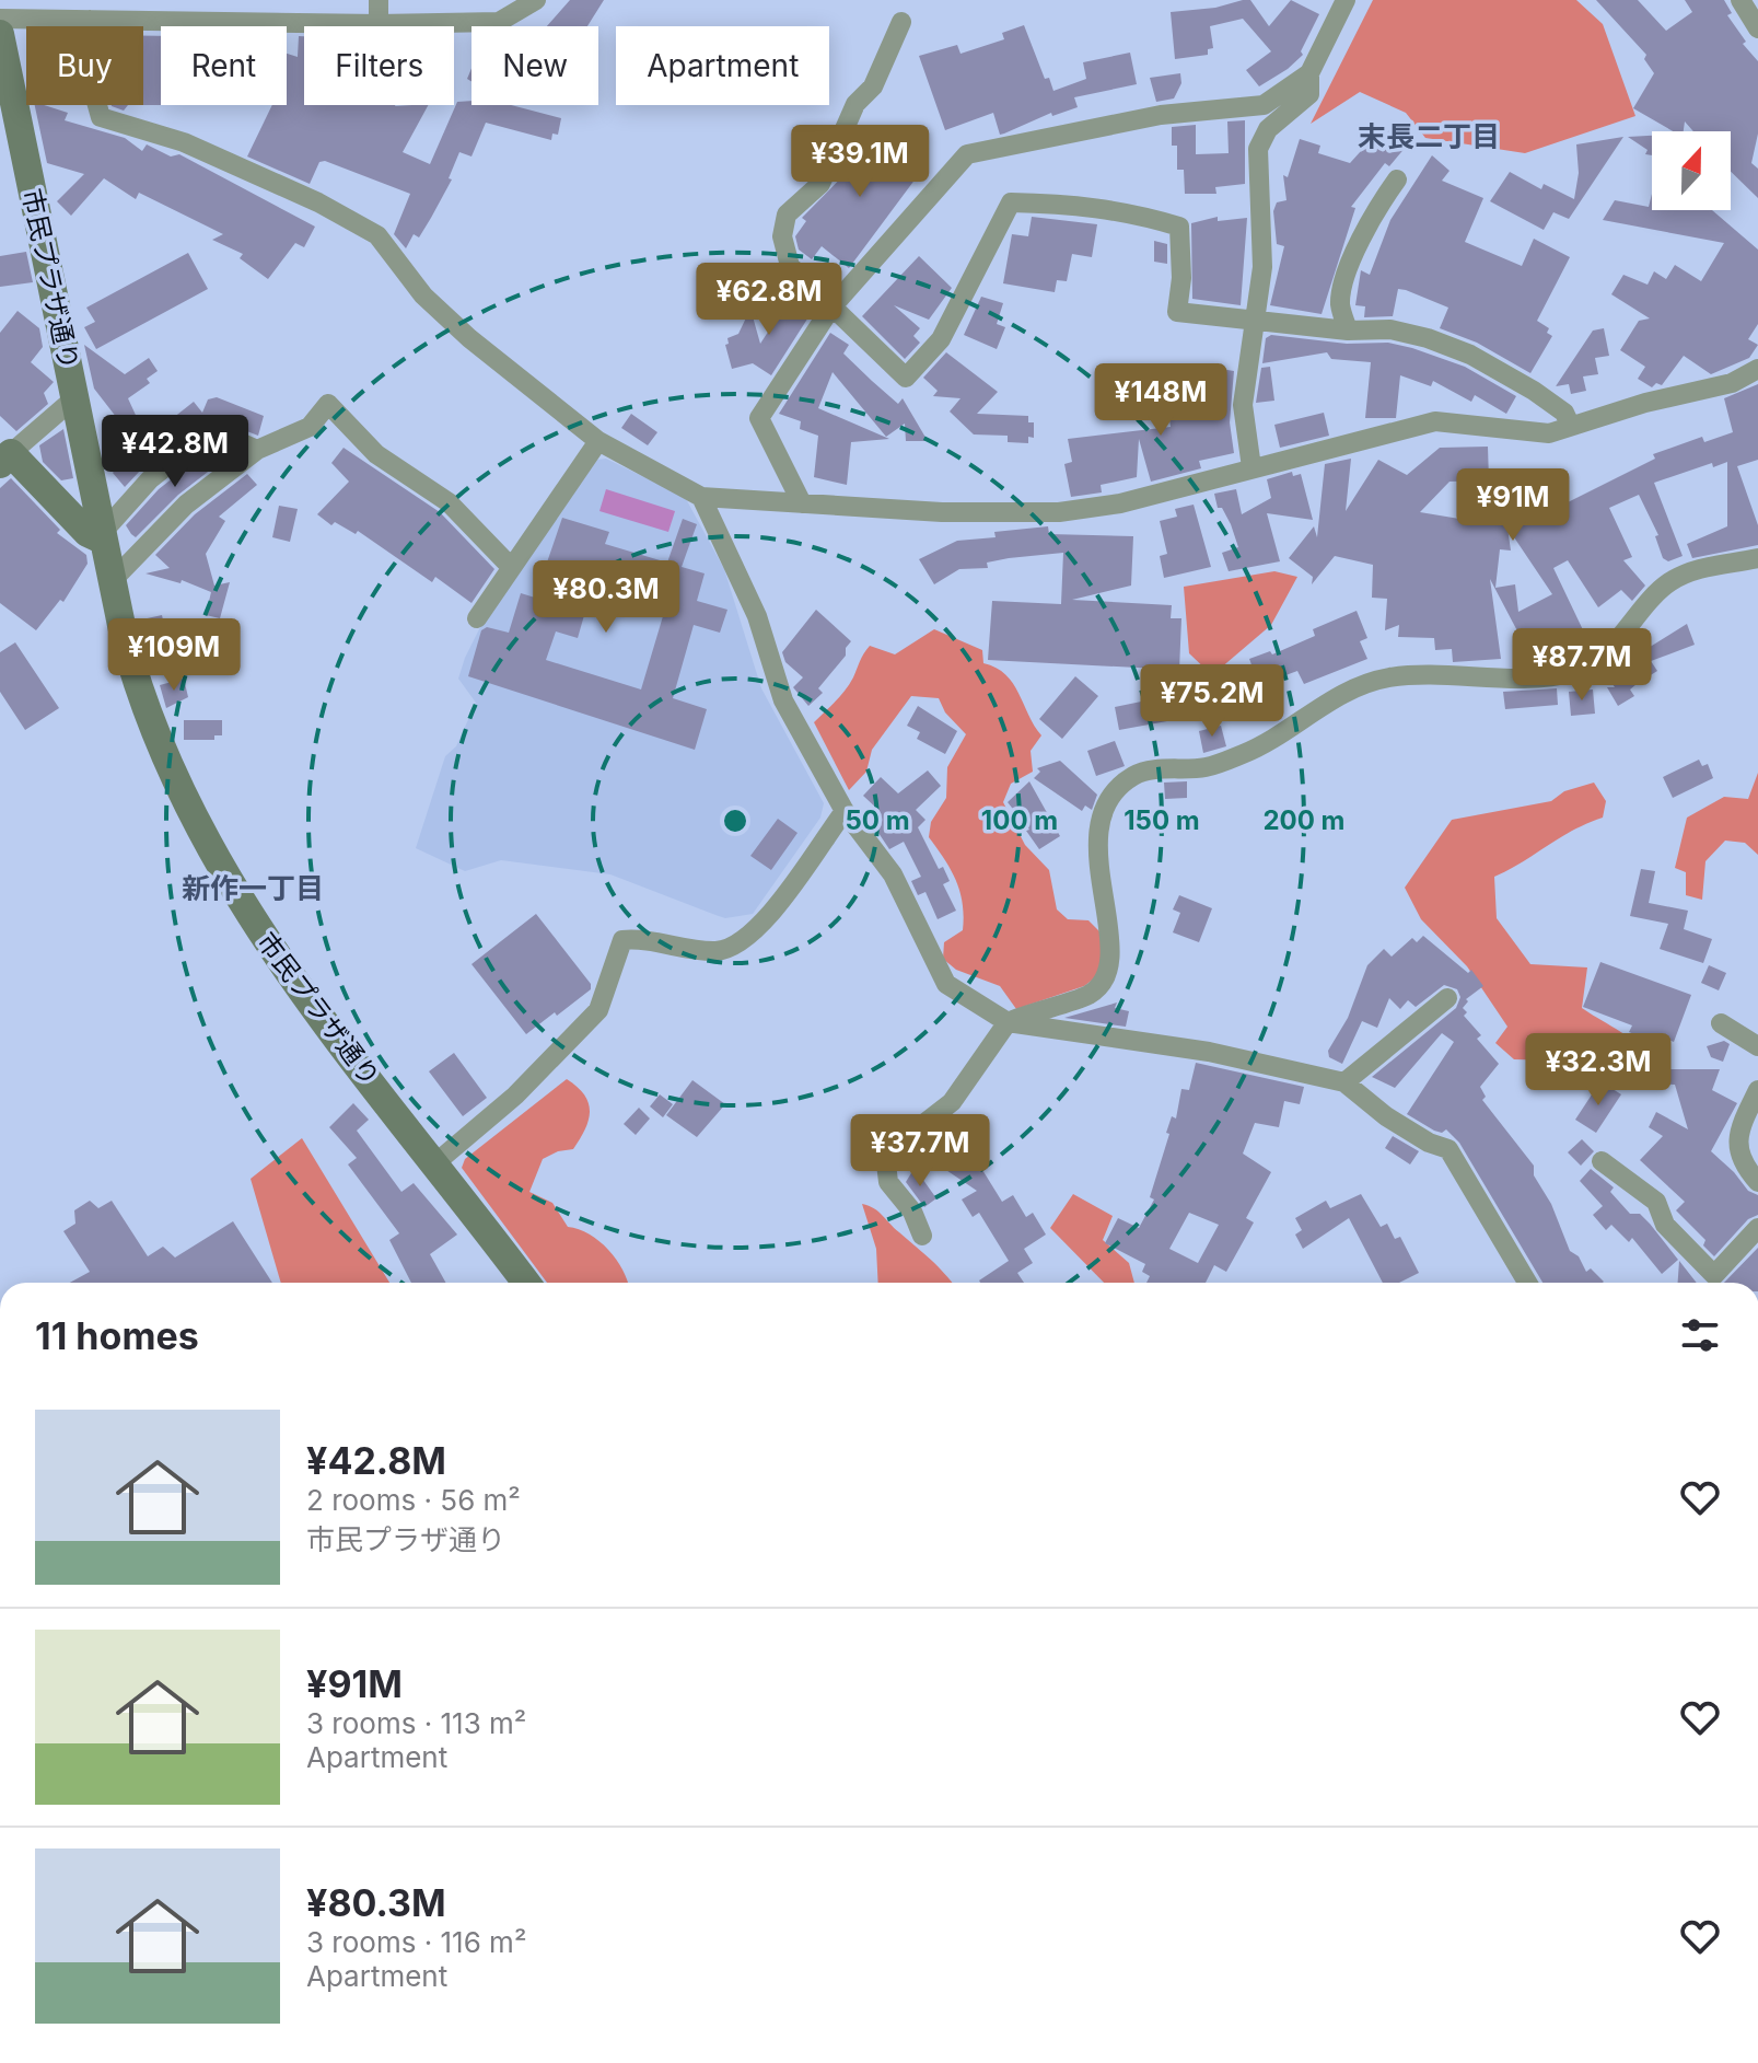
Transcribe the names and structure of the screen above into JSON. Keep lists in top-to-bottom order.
{
  "streets": {
    "street": ["市民プラザ通り"]
  },
  "districts": ["末長二丁目", "新作一丁目"],
  "north": "top",
  "page": {
    "chip": [
      "Buy",
      "Rent",
      "Filters",
      "New",
      "Apartment"
    ],
    "price": [
      "¥39.1M",
      "¥62.8M",
      "¥148M",
      "¥42.8M",
      "¥91M",
      "¥80.3M",
      "¥109M",
      "¥87.7M",
      "¥75.2M",
      "¥32.3M",
      "¥37.7M"
    ],
    "heading": "11 homes",
    "list": [
      {
        "name": "¥42.8M",
        "note": "2 rooms · 56 m² · 市民プラザ通り"
      },
      {
        "name": "¥91M",
        "note": "3 rooms · 113 m² · Apartment"
      },
      {
        "name": "¥80.3M",
        "note": "3 rooms · 116 m² · Apartment"
      }
    ]
  },
  "rings": [
    "50 m",
    "100 m",
    "150 m",
    "200 m"
  ]
}
